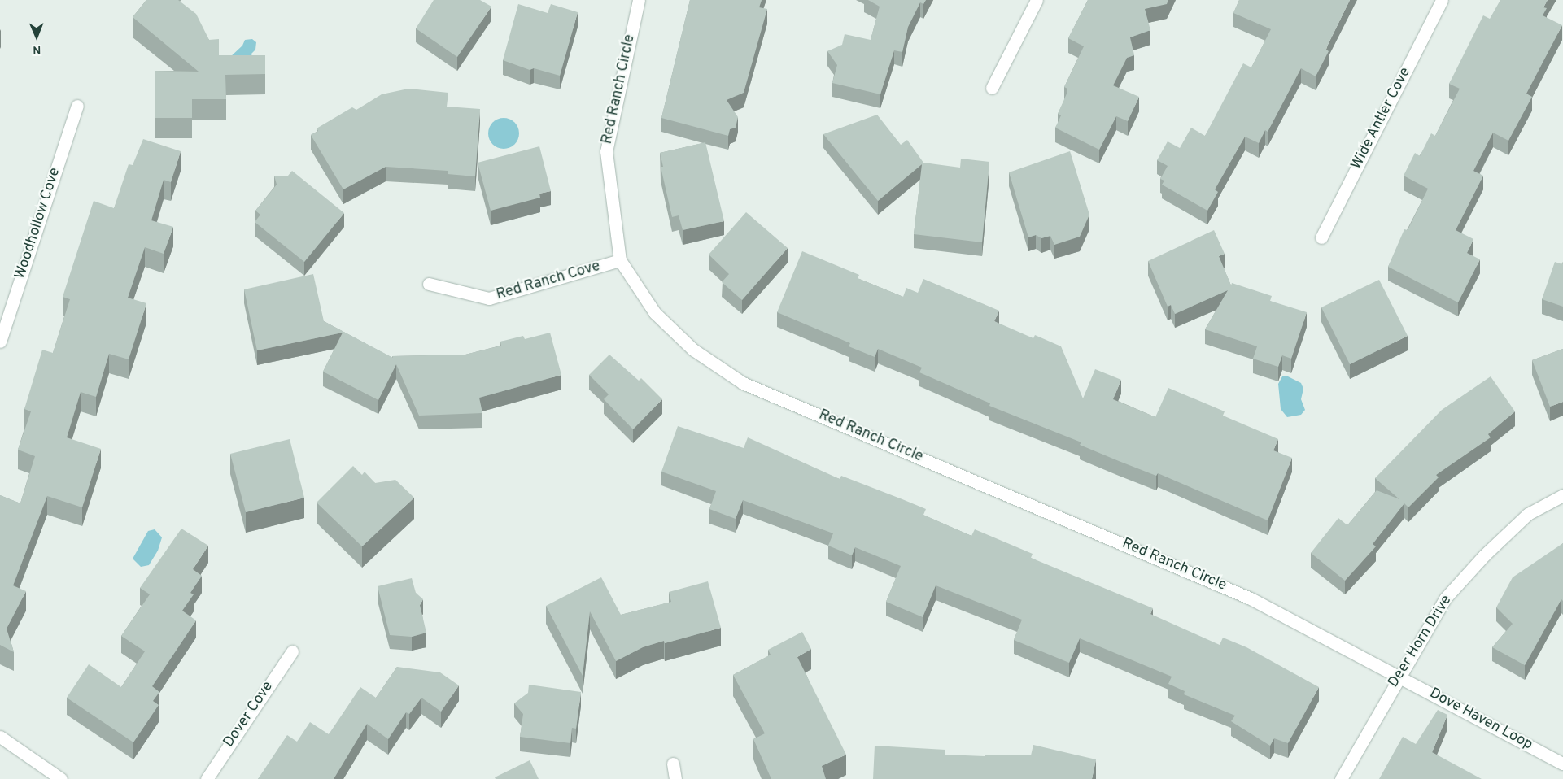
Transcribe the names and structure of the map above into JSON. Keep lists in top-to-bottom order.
{
  "streets": {
    "street": [
      "Red Ranch Circle",
      "Wide Antler Cove",
      "Woodhollow Cove",
      "Red Ranch Cove",
      "Deer Horn Drive",
      "Dover Cove",
      "Dove Haven Loop"
    ]
  },
  "crossings": [
    ["Red Ranch Circle", "Red Ranch Cove"],
    ["Red Ranch Circle", "Deer Horn Drive"],
    ["Red Ranch Circle", "Dove Haven Loop"],
    ["Deer Horn Drive", "Dove Haven Loop"]
  ],
  "north": "bottom"
}
